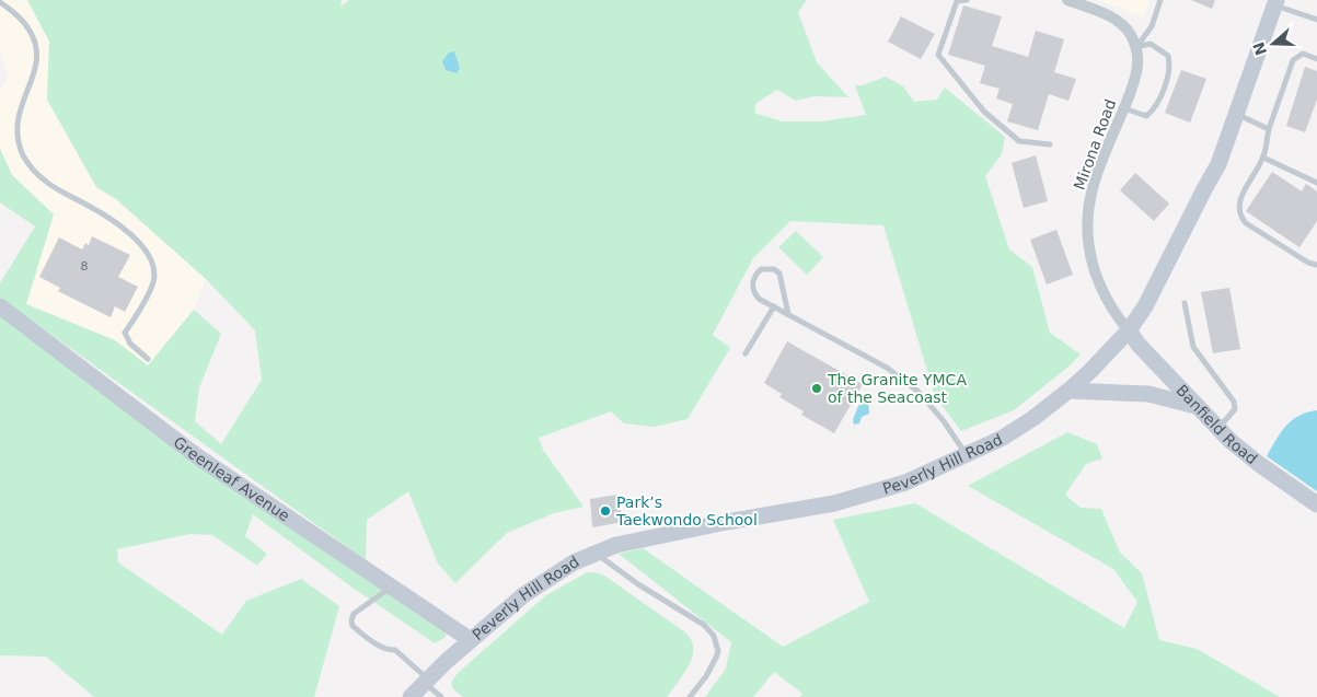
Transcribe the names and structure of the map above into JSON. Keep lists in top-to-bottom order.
{
  "streets": {
    "street": [
      "Mirona Road",
      "Banfield Road",
      "Peverly Hill Road",
      "Greenleaf Avenue"
    ]
  },
  "crossings": [
    ["Mirona Road", "Banfield Road"],
    ["Mirona Road", "Peverly Hill Road"],
    ["Banfield Road", "Peverly Hill Road"],
    ["Peverly Hill Road", "Greenleaf Avenue"]
  ],
  "places": ["The Granite YMCA of the Seacoast", "Park’s Taekwondo School"],
  "house_numbers": ["8"],
  "north": "left"
}
